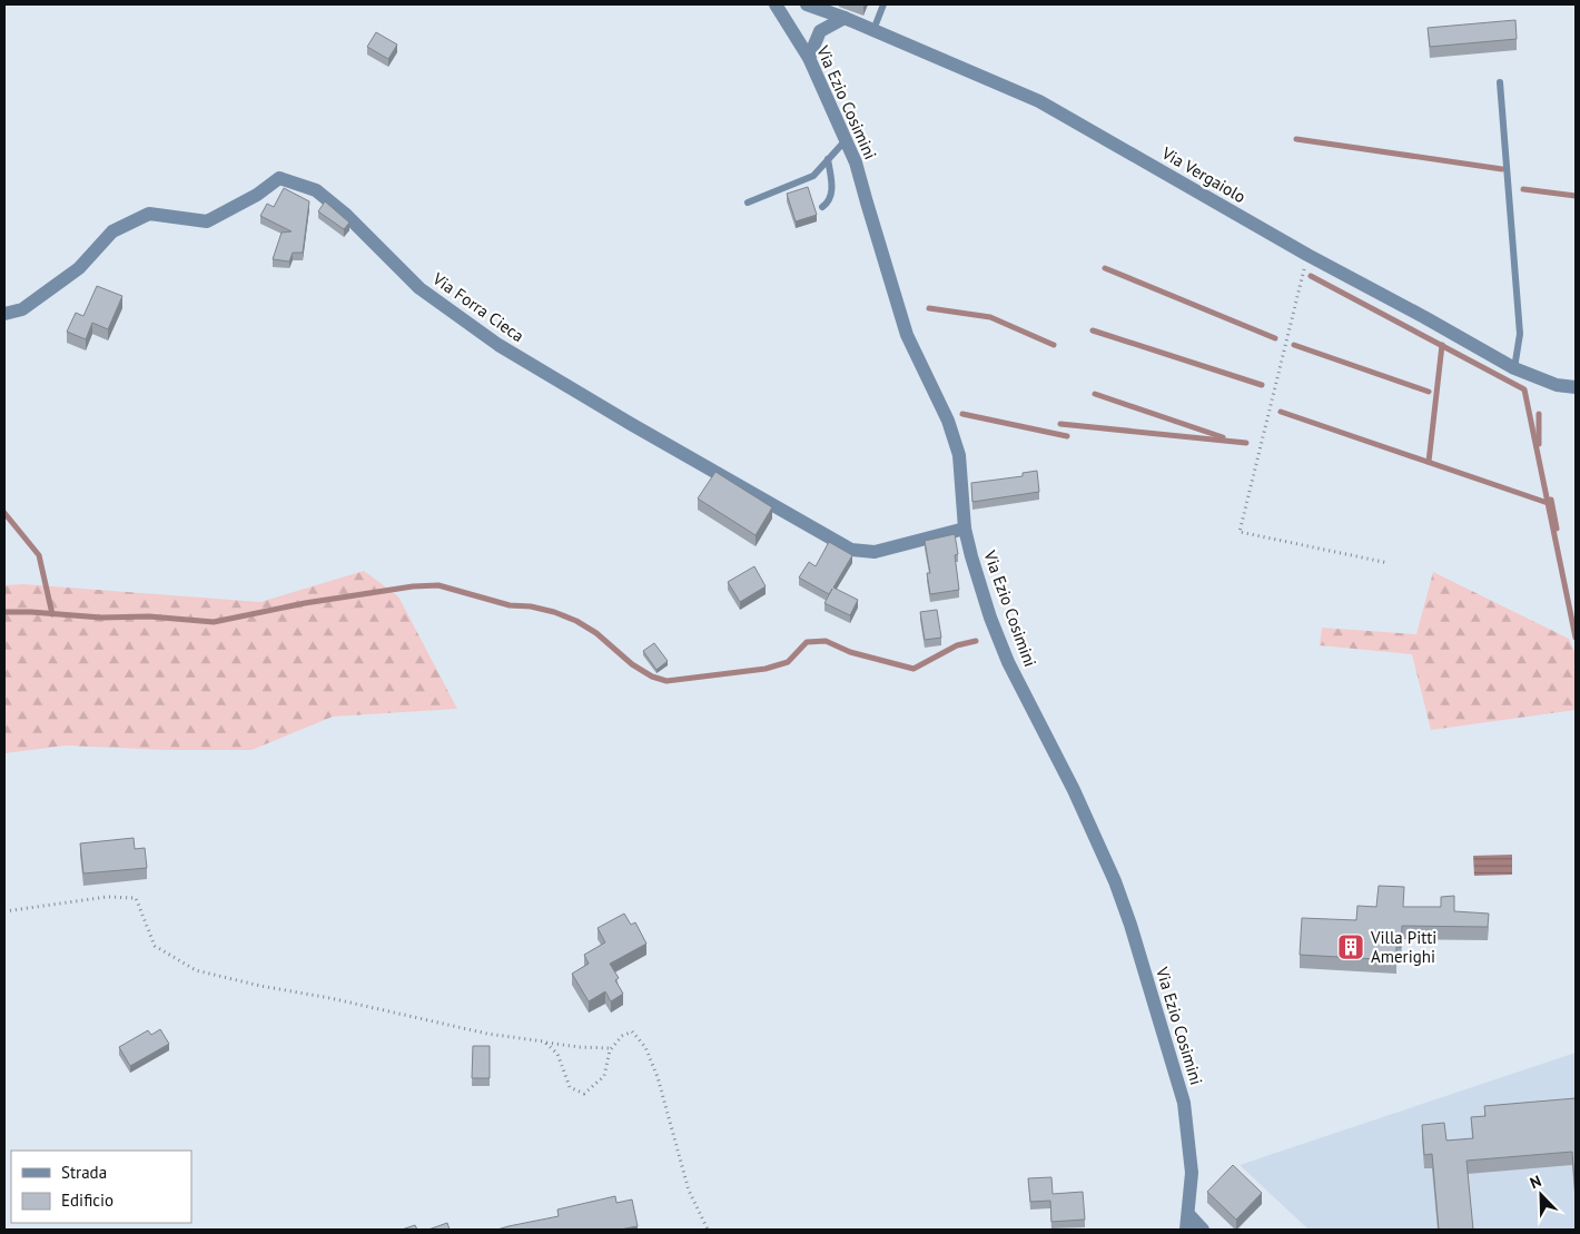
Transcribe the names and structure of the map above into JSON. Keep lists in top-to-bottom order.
{
  "streets": {
    "street": ["Via Ezio Cosimini", "Via Vergaiolo", "Via Forra Cieca"]
  },
  "crossings": [
    ["Via Ezio Cosimini", "Via Forra Cieca"]
  ],
  "places": {
    "building": ["Villa Pitti Amerighi"]
  },
  "legend": ["Strada", "Edificio"],
  "north": "top left"
}
